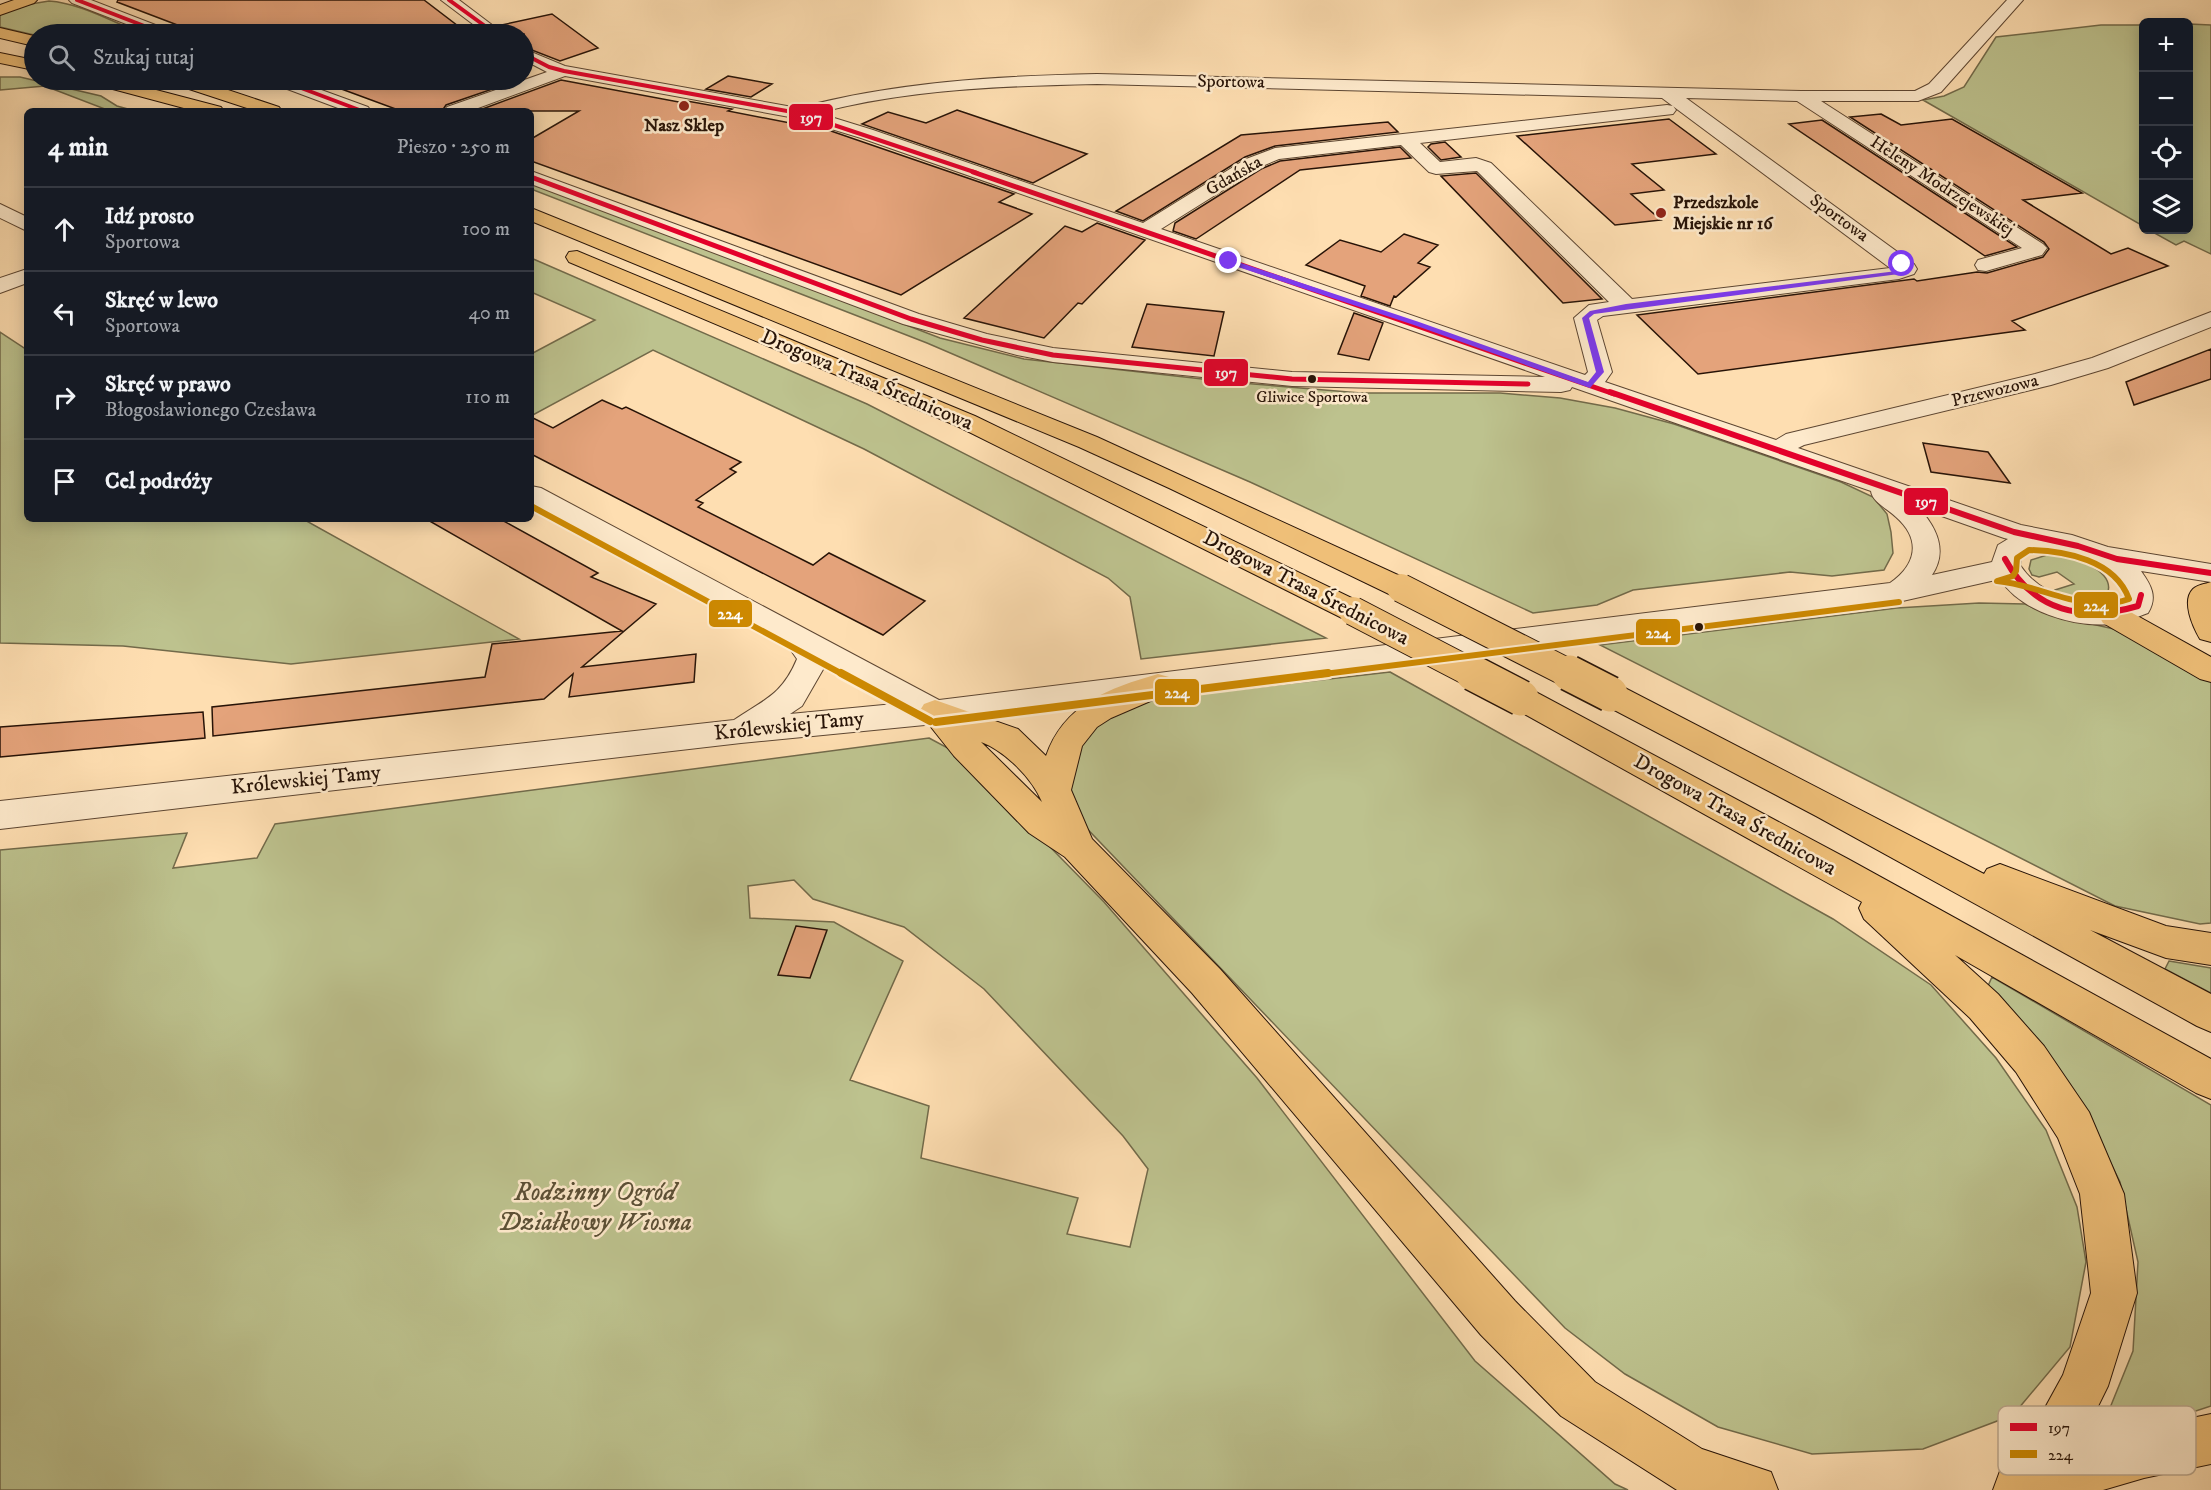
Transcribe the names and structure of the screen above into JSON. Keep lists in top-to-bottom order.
{
  "streets": {
    "main road": ["Drogowa Trasa Średnicowa"],
    "street": [
      "Sportowa",
      "Gdańska",
      "Heleny Modrzejewskiej",
      "Przewozowa",
      "Królewskiej Tamy"
    ]
  },
  "crossings": [
    ["Sportowa", "Heleny Modrzejewskiej"]
  ],
  "parks": ["Rodzinny Ogród Działkowy Wiosna"],
  "places": ["Nasz Sklep", "Przedszkole Miejskie nr 16", "Gliwice Sportowa"],
  "lines": ["transit line 197", "transit line 224"],
  "legend": ["197", "224"],
  "page": {
    "map_buttons": ["+", "−"],
    "search": "Szukaj tutaj",
    "heading": ["4 min", "Pieszo · 250 m"],
    "list": [
      ["Idź prosto", "Sportowa", "100 m"],
      ["Skręć w lewo", "Sportowa", "40 m"],
      ["Skręć w prawo", "Błogosławionego Czesława", "110 m"],
      "Cel podróży"
    ]
  }
}
